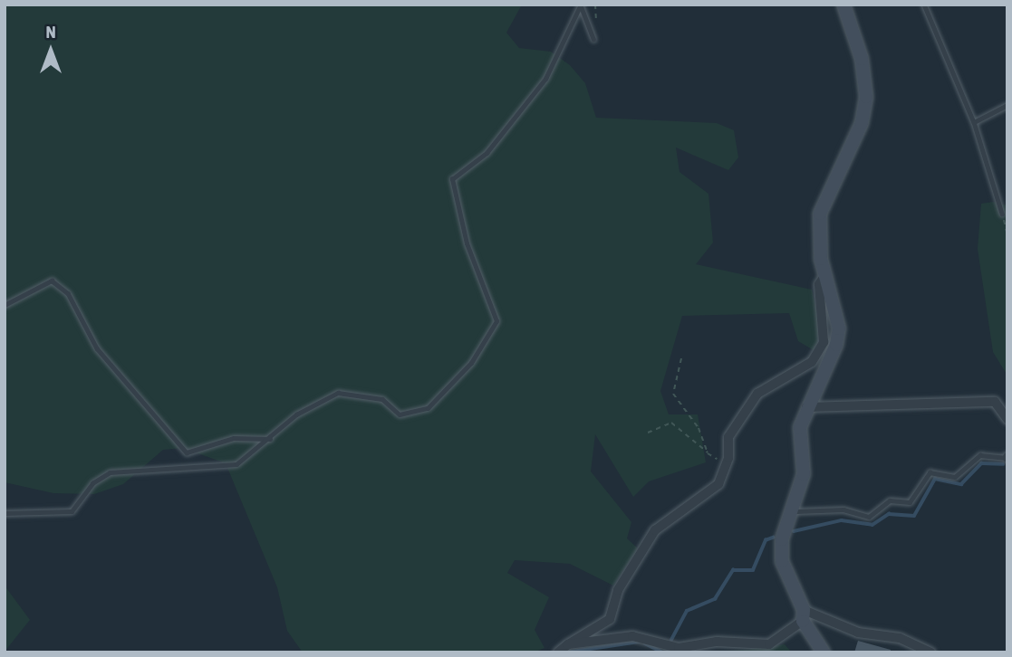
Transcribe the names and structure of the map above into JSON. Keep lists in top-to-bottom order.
{
  "north": "top"
}
